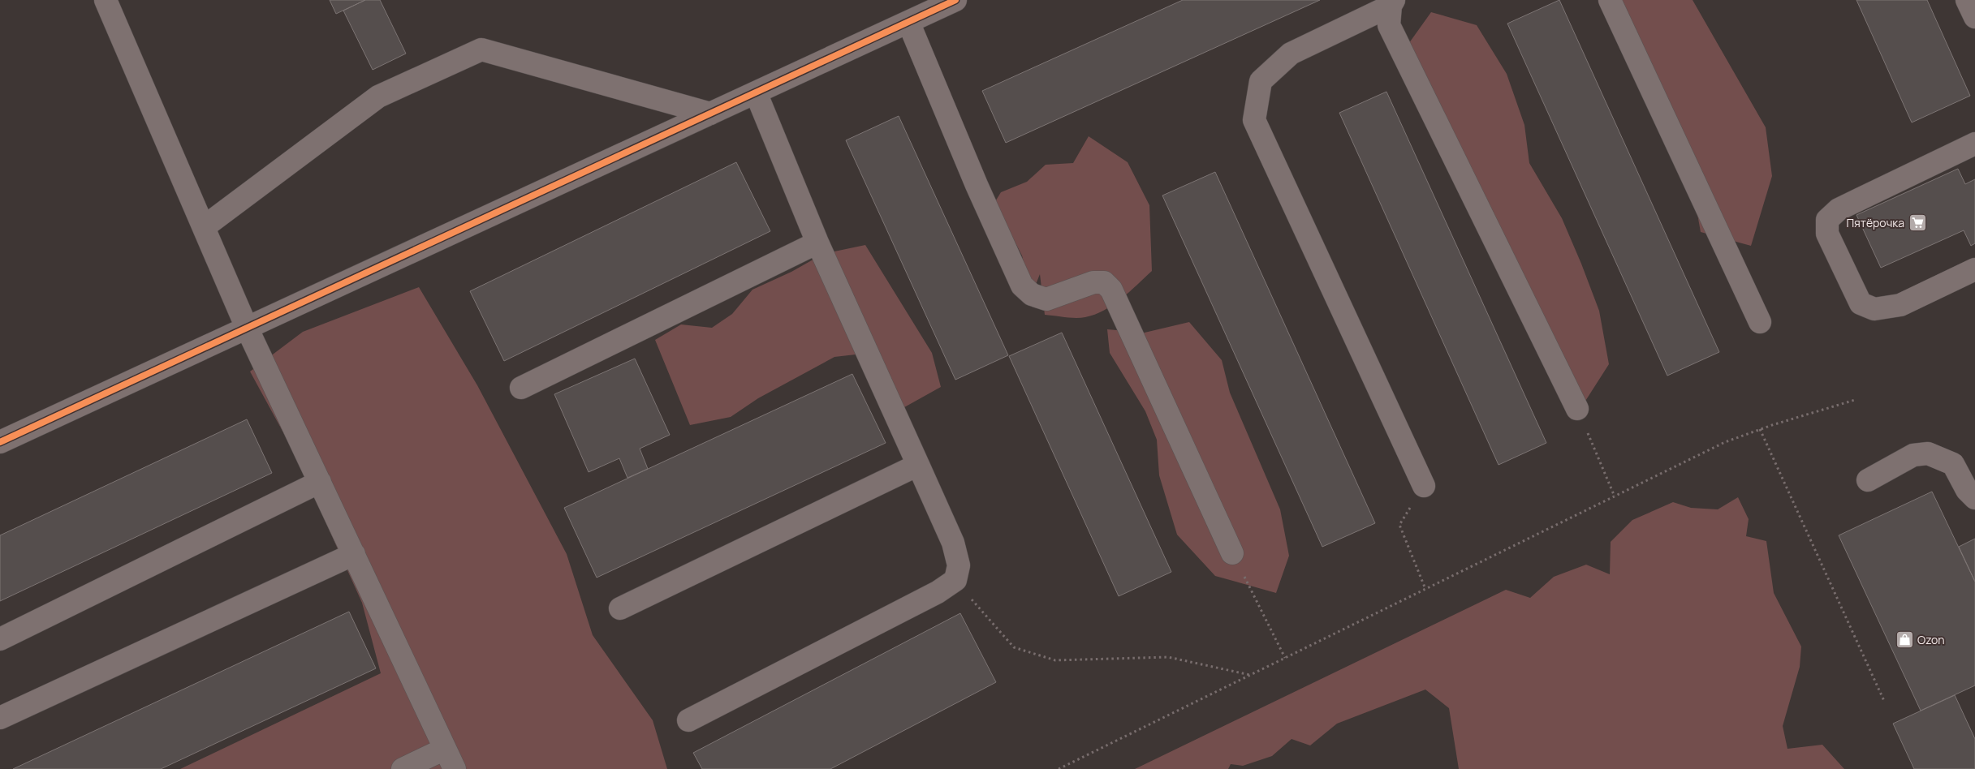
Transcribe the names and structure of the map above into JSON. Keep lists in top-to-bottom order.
{
  "places": {
    "supermarket": ["Пятёрочка"],
    "shop": ["Ozon"]
  }
}
